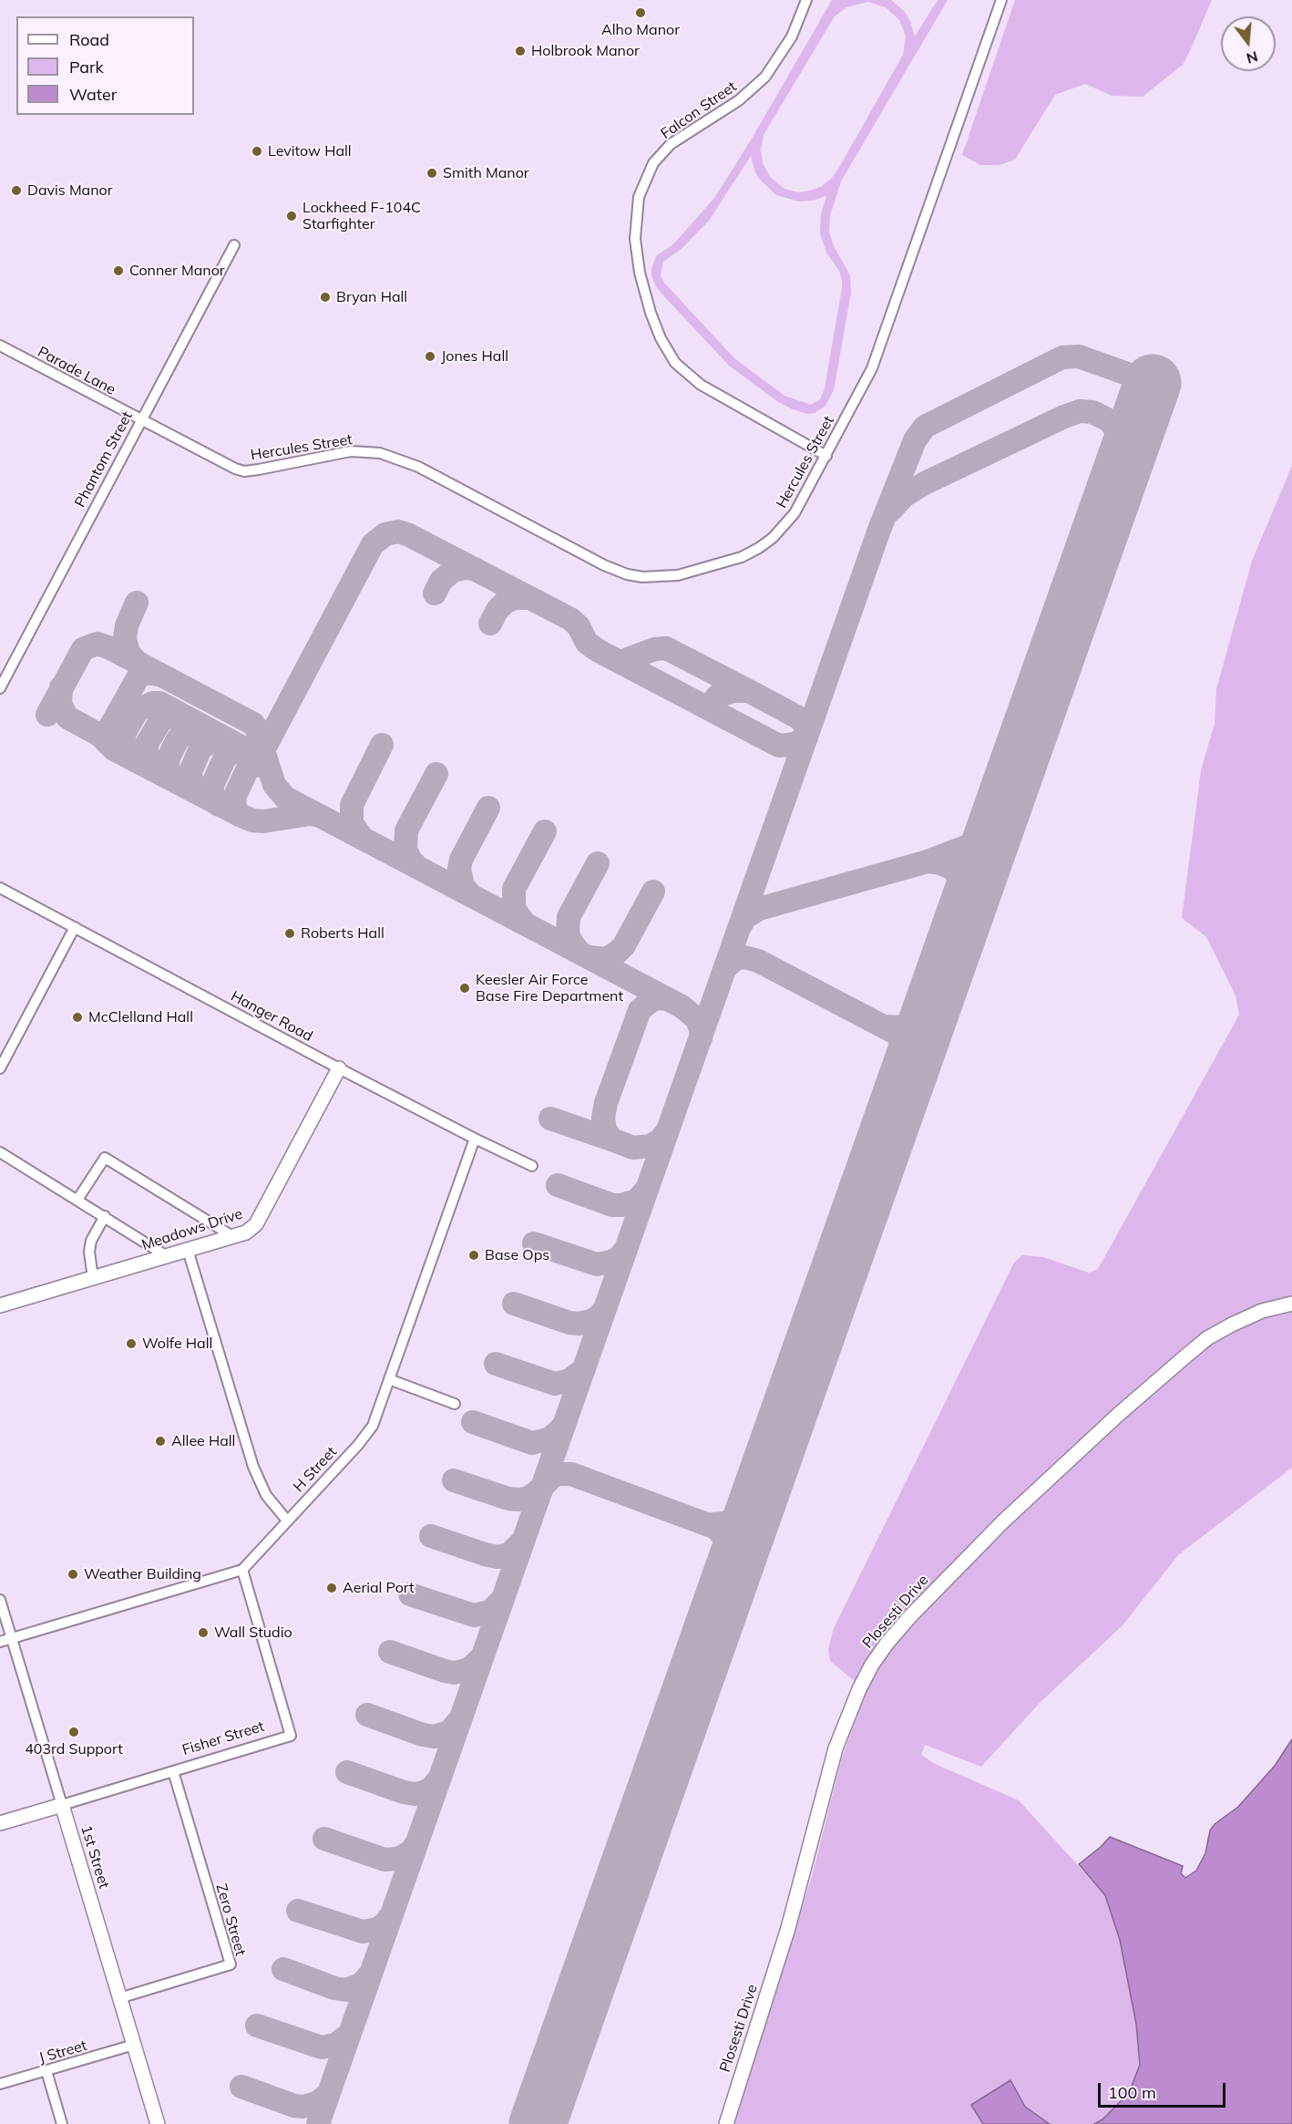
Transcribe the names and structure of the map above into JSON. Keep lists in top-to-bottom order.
{
  "streets": {
    "street": [
      "Falcon Street",
      "Parade Lane",
      "Hercules Street",
      "Phantom Street",
      "Hanger Road",
      "Meadows Drive",
      "H Street",
      "Plosesti Drive",
      "Fisher Street",
      "1st Street",
      "Zero Street",
      "J Street"
    ]
  },
  "crossings": [
    ["Falcon Street", "Hercules Street"],
    ["Parade Lane", "Hercules Street"],
    ["Parade Lane", "Phantom Street"],
    ["Hercules Street", "Phantom Street"],
    ["Hanger Road", "Meadows Drive"],
    ["Hanger Road", "H Street"],
    ["H Street", "Fisher Street"],
    ["Fisher Street", "1st Street"],
    ["Fisher Street", "Zero Street"],
    ["1st Street", "Zero Street"],
    ["1st Street", "J Street"]
  ],
  "places": [
    "Alho Manor",
    "Holbrook Manor",
    "Levitow Hall",
    "Smith Manor",
    "Davis Manor",
    "Lockheed F-104C Starfighter",
    "Conner Manor",
    "Bryan Hall",
    "Jones Hall",
    "Roberts Hall",
    "Keesler Air Force Base Fire Department",
    "McClelland Hall",
    "Base Ops",
    "Wolfe Hall",
    "Allee Hall",
    "Weather Building",
    "Aerial Port",
    "Wall Studio",
    "403rd Support"
  ],
  "legend": ["Road", "Park", "Water"],
  "scale_bar": "100 m",
  "north": "bottom"
}
